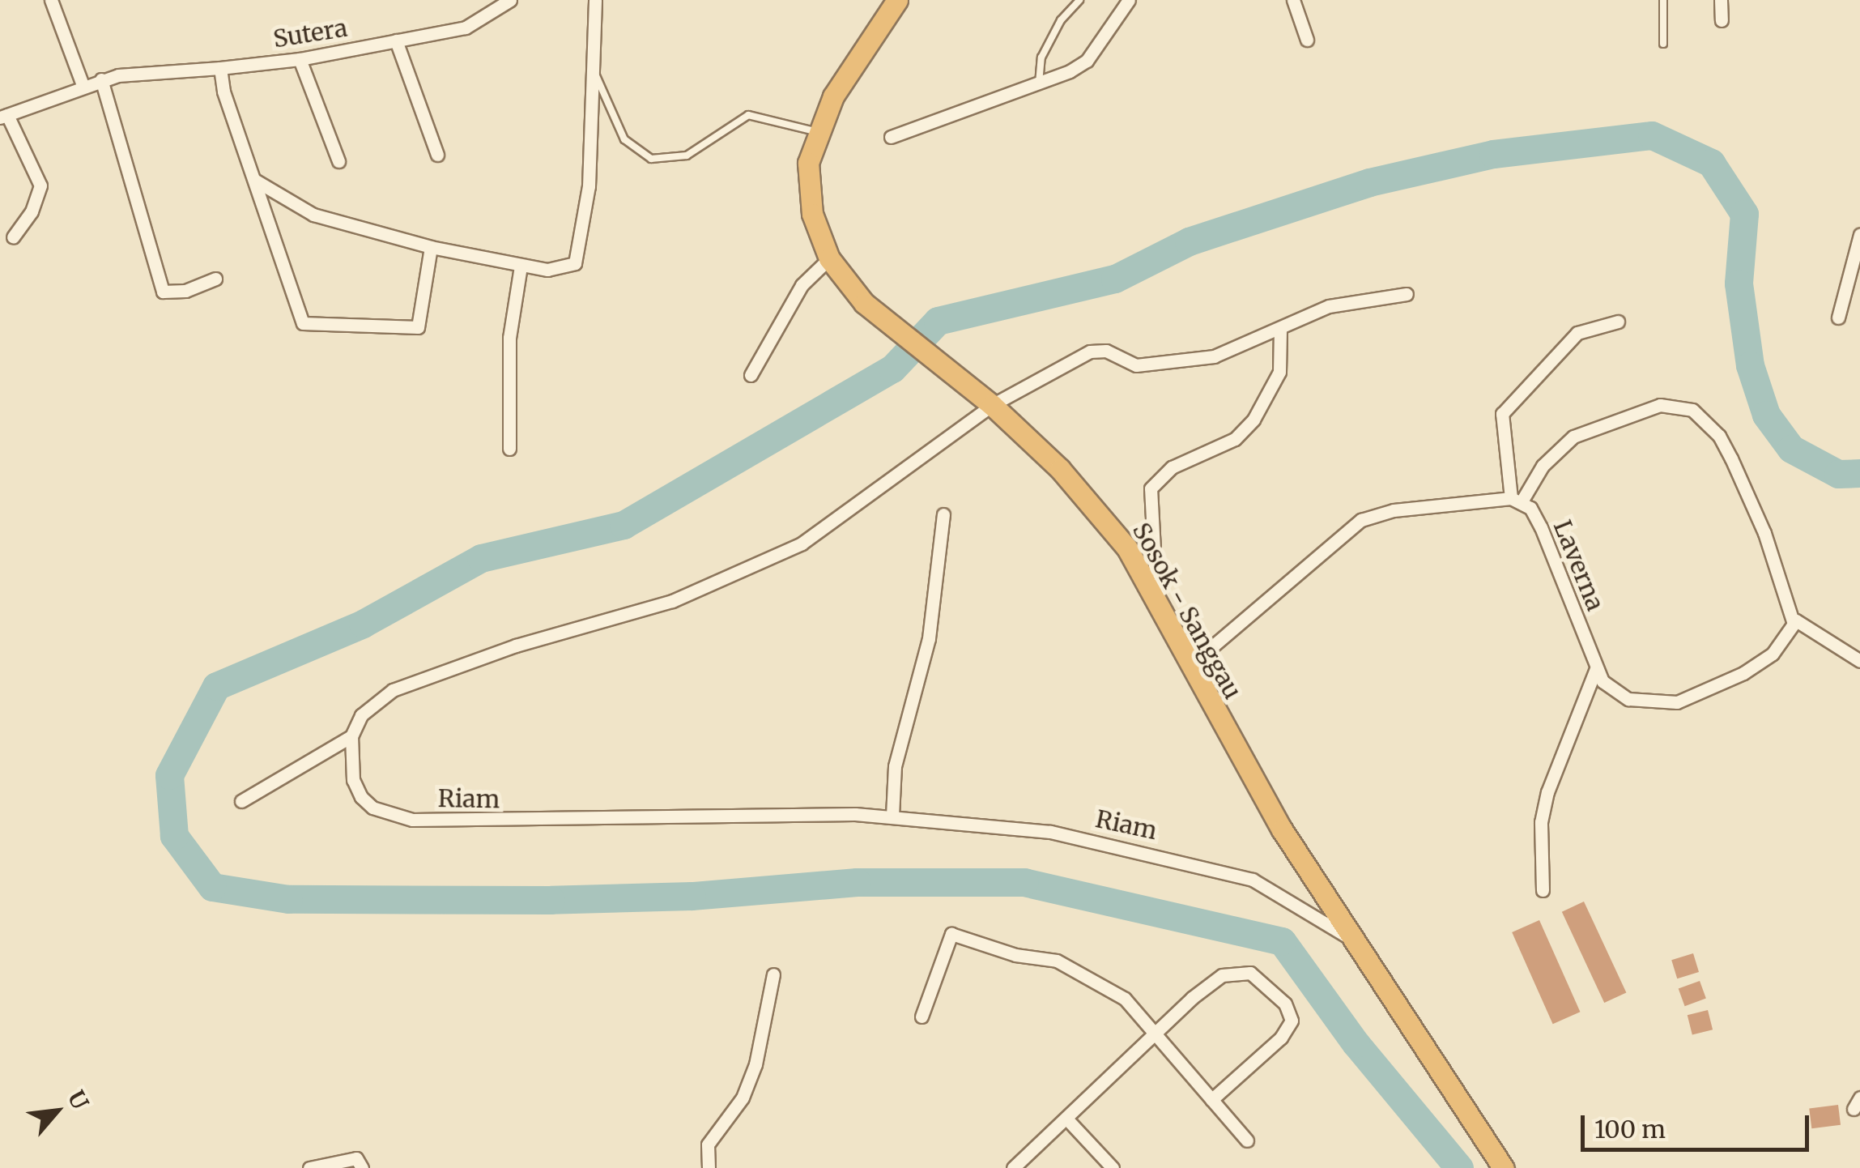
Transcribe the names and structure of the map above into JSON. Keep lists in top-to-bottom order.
{
  "streets": {
    "highway": ["Sosok - Sanggau"],
    "street": ["Sutera", "Laverna", "Riam"]
  },
  "crossings": [
    ["Sosok - Sanggau", "Riam"]
  ],
  "scale_bar": "100 m",
  "north": "top right"
}
